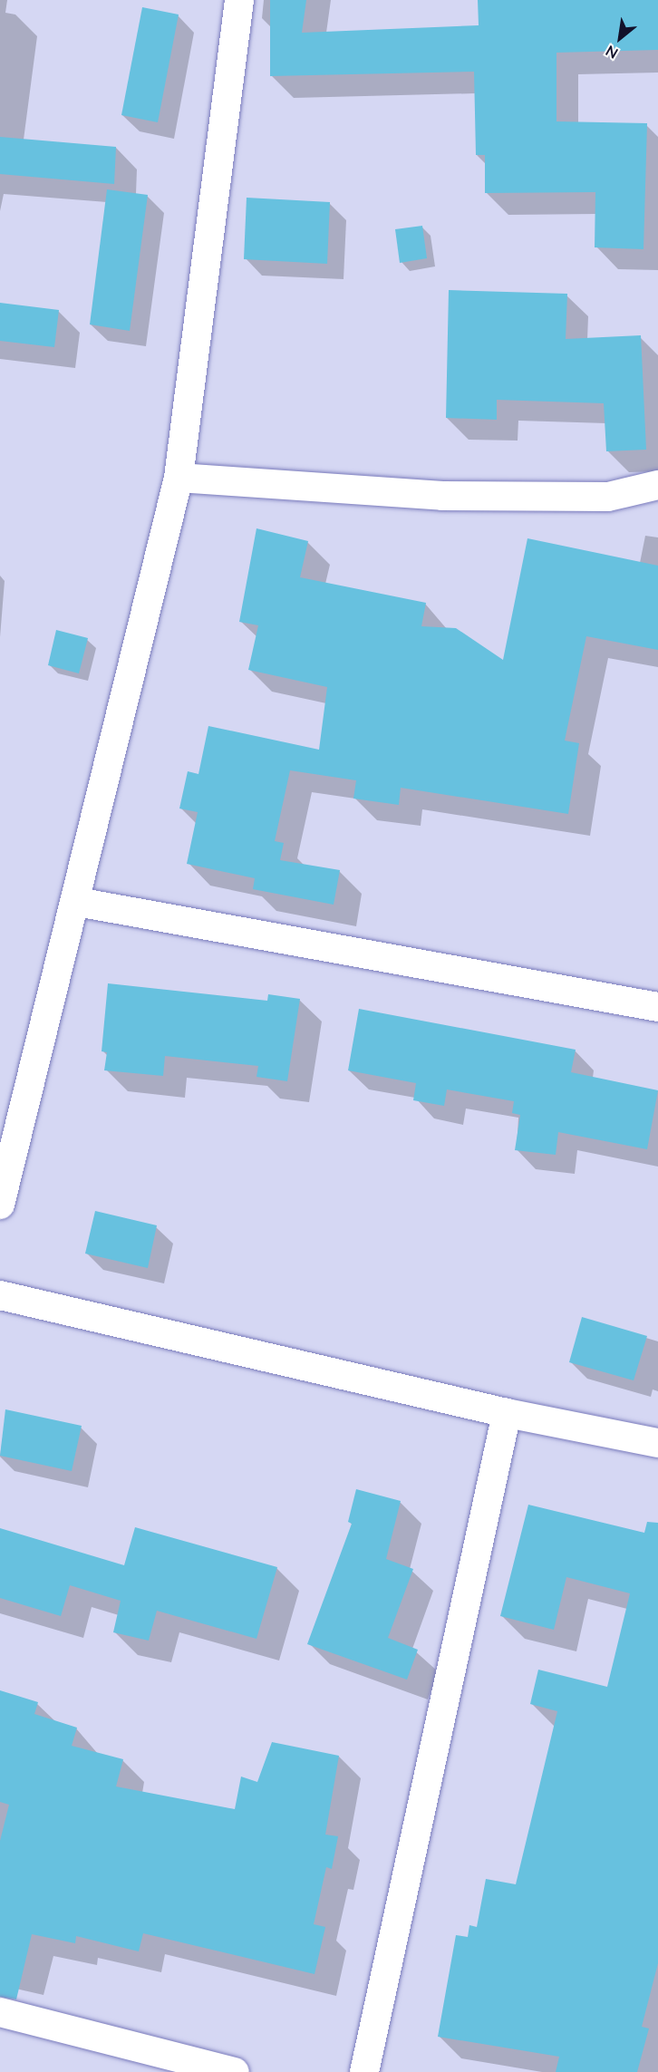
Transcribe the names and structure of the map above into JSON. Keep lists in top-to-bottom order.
{
  "north": "bottom left"
}
